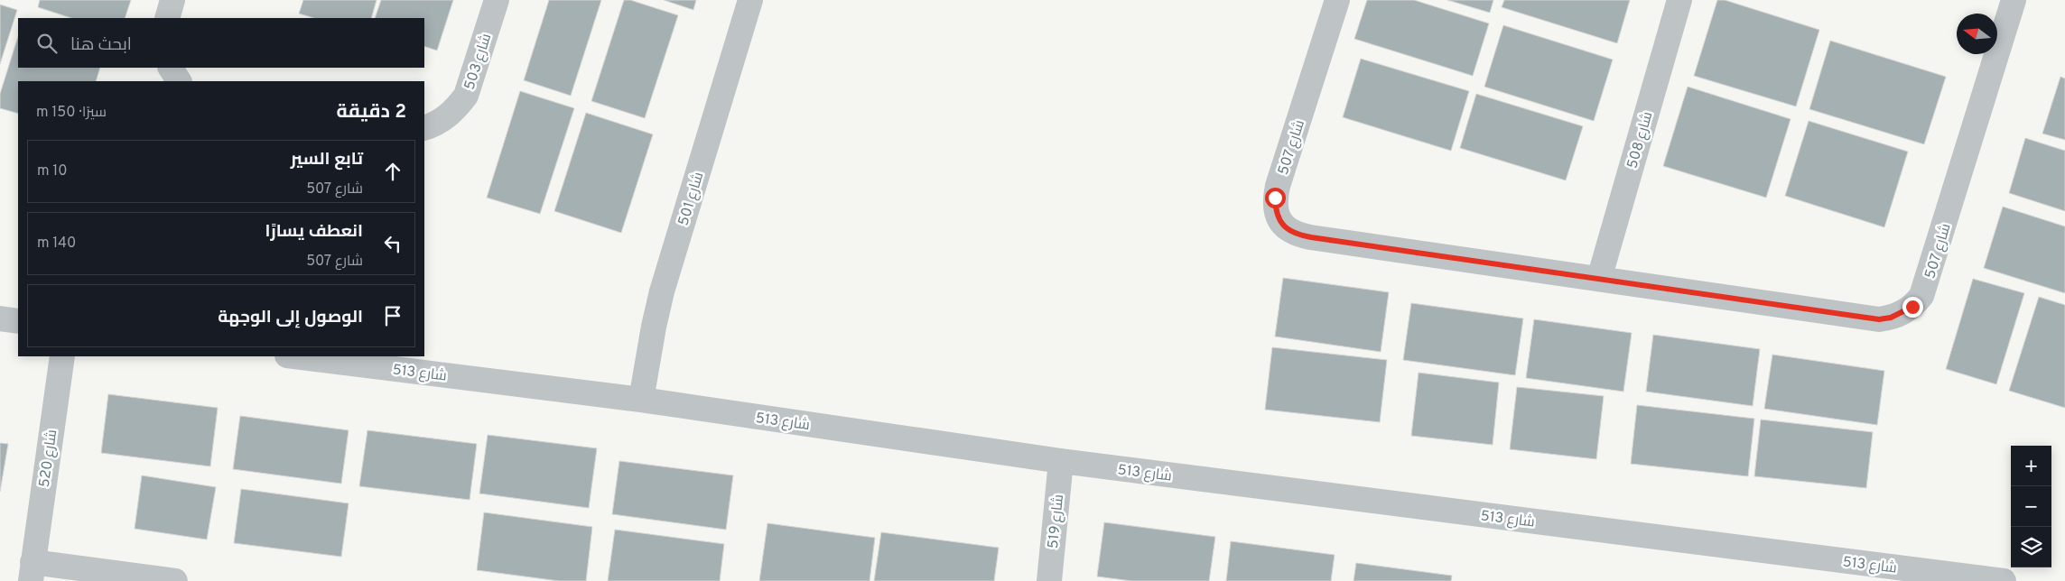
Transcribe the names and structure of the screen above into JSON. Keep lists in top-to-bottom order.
{
  "streets": {
    "street": [
      "شارع 503",
      "شارع 508",
      "شارع 507",
      "شارع 501",
      "شارع 513",
      "شارع 520",
      "شارع 519"
    ]
  },
  "crossings": [
    ["شارع 508", "شارع 507"],
    ["شارع 501", "شارع 513"],
    ["شارع 513", "شارع 519"]
  ],
  "north": "left",
  "page": {
    "search": "ابحث هنا",
    "heading": ["2 دقيقة", "سيرًا · 150 m"],
    "list": [
      ["تابع السير", "شارع 507", "10 m"],
      ["انعطف يسارًا", "شارع 507", "140 m"],
      "الوصول إلى الوجهة"
    ],
    "map_buttons": ["+", "−"]
  }
}
